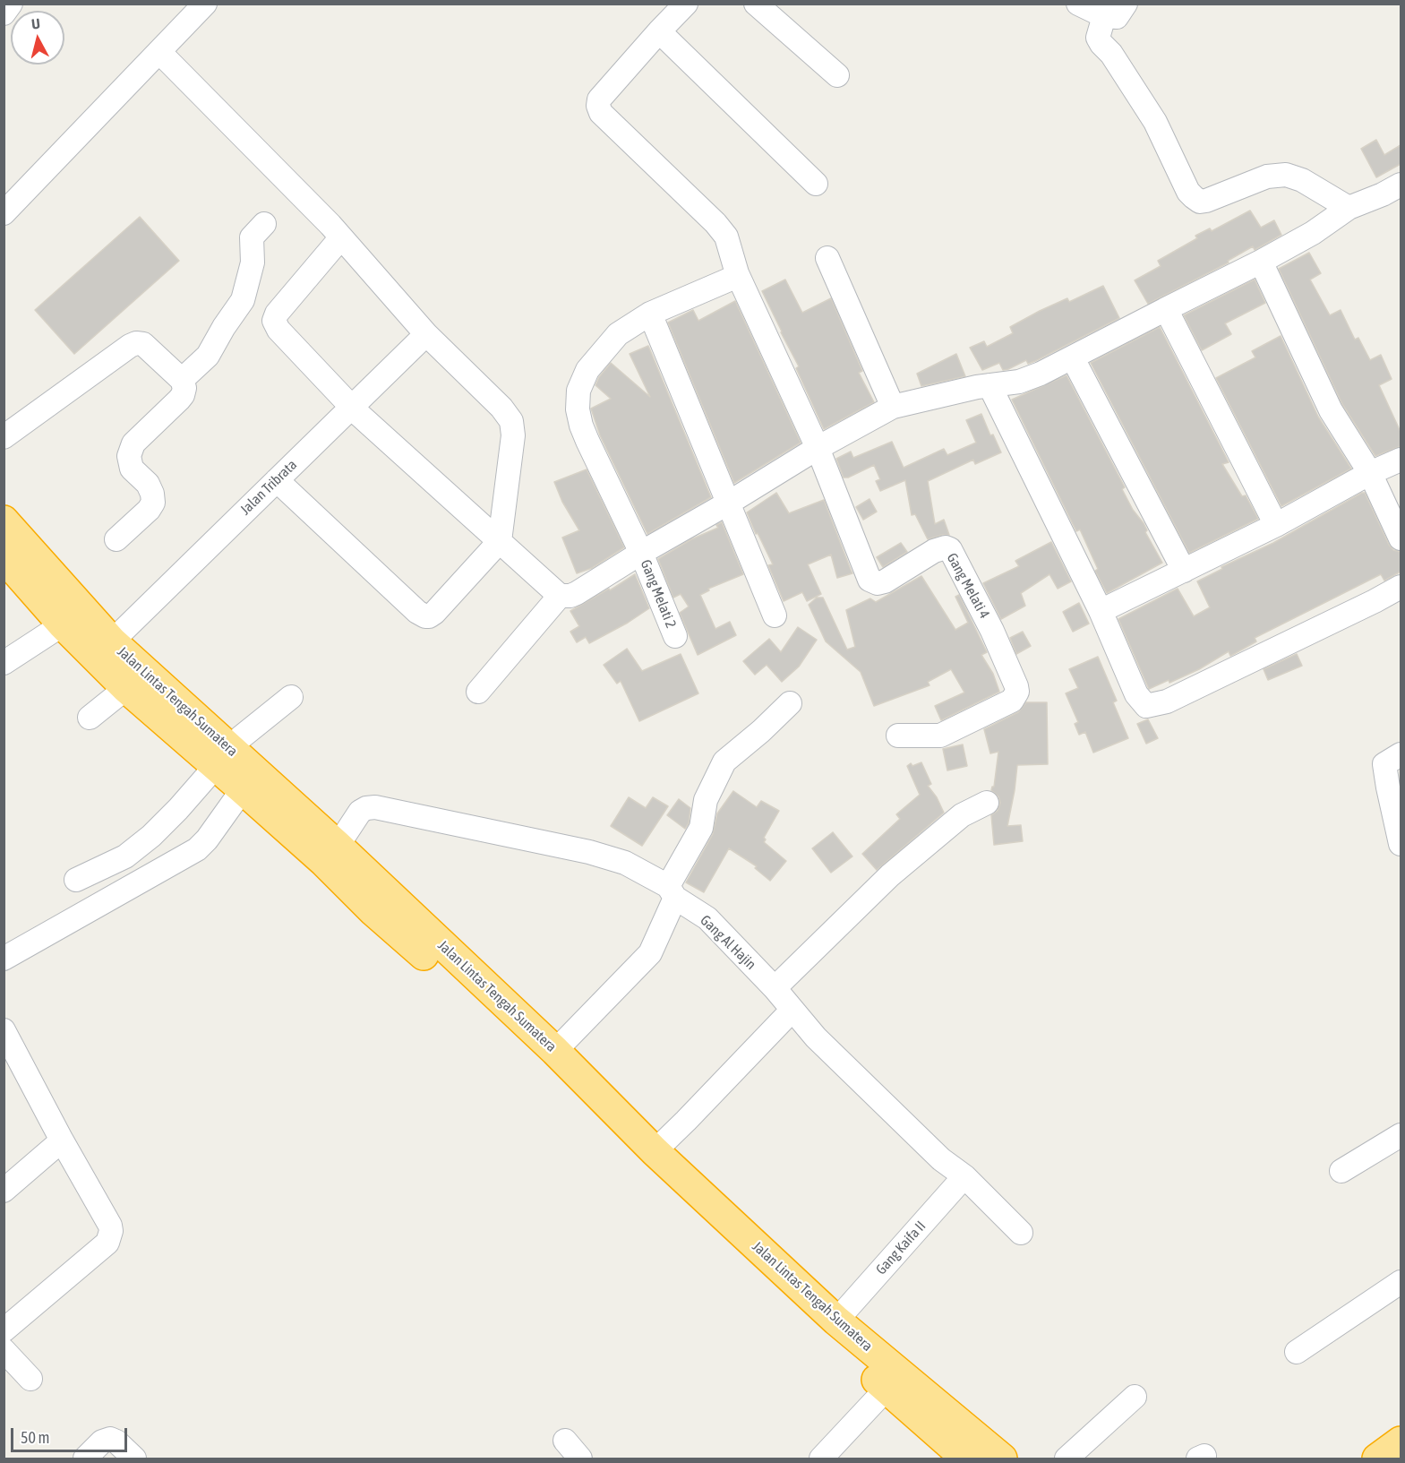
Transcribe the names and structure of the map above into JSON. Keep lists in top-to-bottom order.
{
  "streets": {
    "highway": ["Jalan Lintas Tengah Sumatera"],
    "street": [
      "Jalan Tribrata",
      "Gang Melati 4",
      "Gang Melati 2",
      "Gang Al Hajin",
      "Gang Kaifa II"
    ]
  },
  "crossings": [
    ["Jalan Tribrata", "Jalan Lintas Tengah Sumatera"],
    ["Jalan Lintas Tengah Sumatera", "Gang Al Hajin"],
    ["Jalan Lintas Tengah Sumatera", "Gang Kaifa II"],
    ["Gang Al Hajin", "Gang Kaifa II"]
  ],
  "scale_bar": "50 m",
  "north": "top"
}
